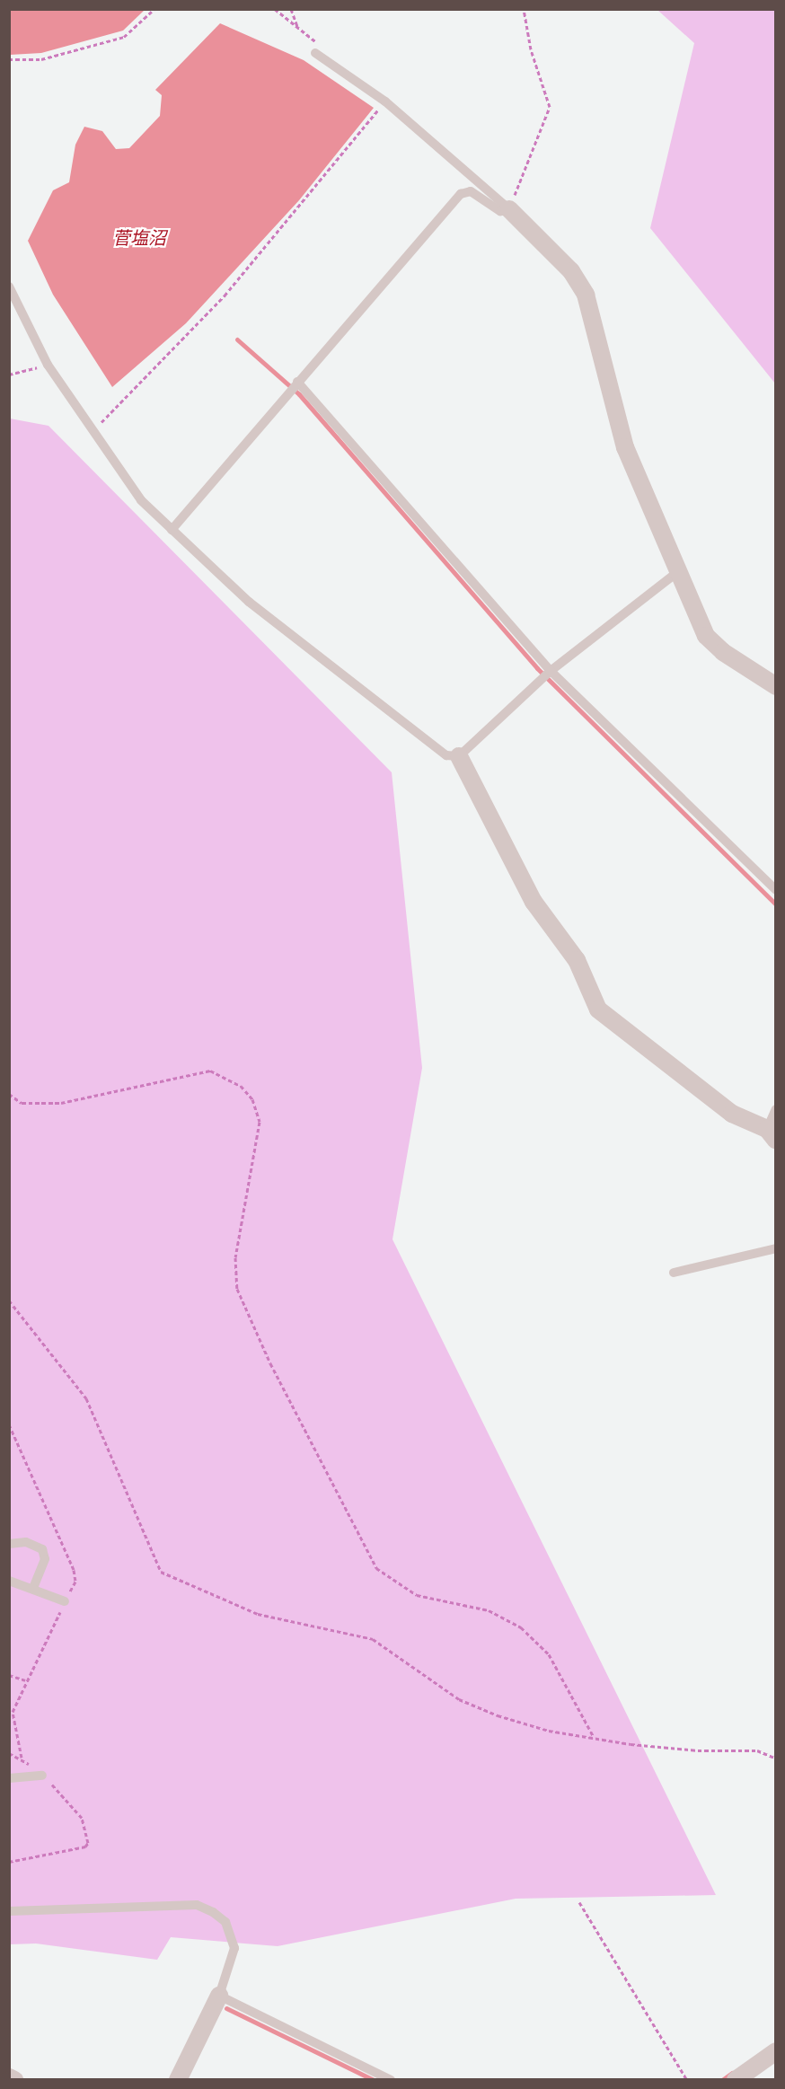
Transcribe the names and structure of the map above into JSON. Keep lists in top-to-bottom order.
{
  "water": ["菅塩沼"]
}
